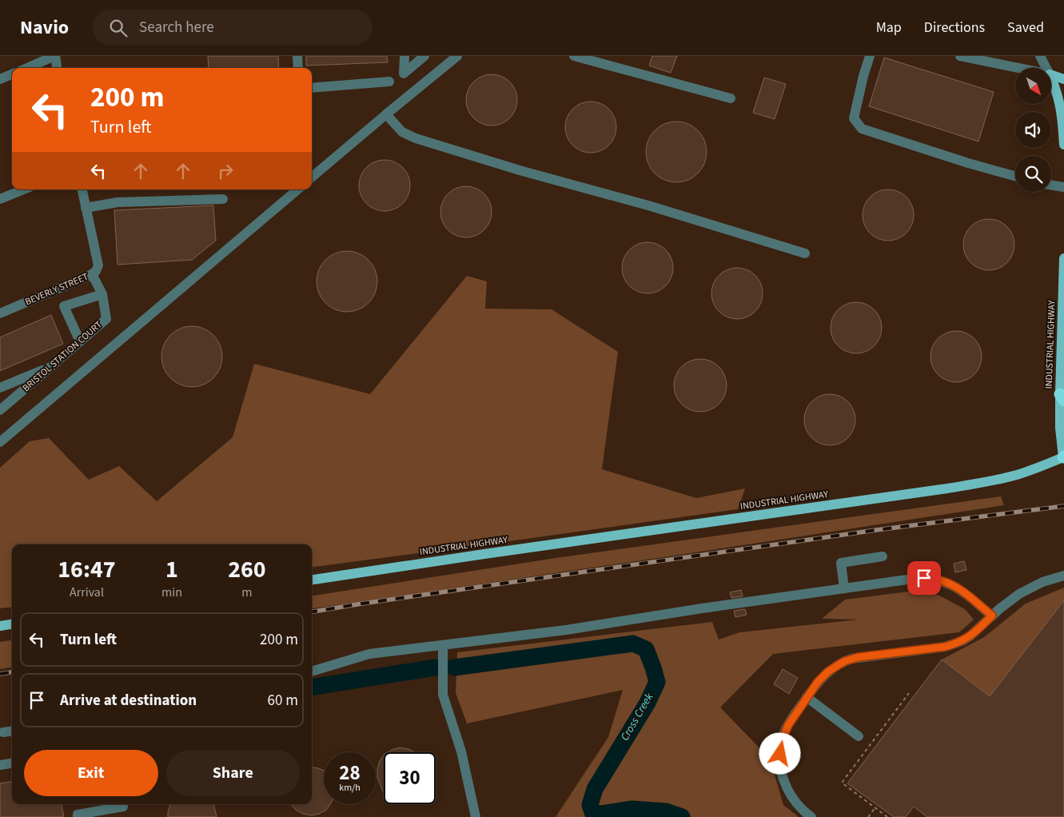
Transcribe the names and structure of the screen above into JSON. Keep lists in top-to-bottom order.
{
  "streets": {
    "main road": ["INDUSTRIAL HIGHWAY"],
    "street": ["BEVERLY STREET", "BRISTOL STATION COURT"]
  },
  "crossings": [
    ["BEVERLY STREET", "BRISTOL STATION COURT"]
  ],
  "water": ["Cross Creek"],
  "north": "bottom right",
  "page": {
    "header": "Navio",
    "search": "Search here",
    "nav": ["Map", "Directions", "Saved"],
    "turn": ["200 m", "Turn left"],
    "eta": [
      "16:47",
      "Arrival",
      "1",
      "min",
      "260",
      "m"
    ],
    "list": [
      {
        "name": "Turn left",
        "value": "200 m"
      },
      {
        "name": "Arrive at destination",
        "value": "60 m"
      }
    ],
    "buttons": ["Exit", "Share"],
    "speed": "28 km/h",
    "limit": "30"
  }
}
